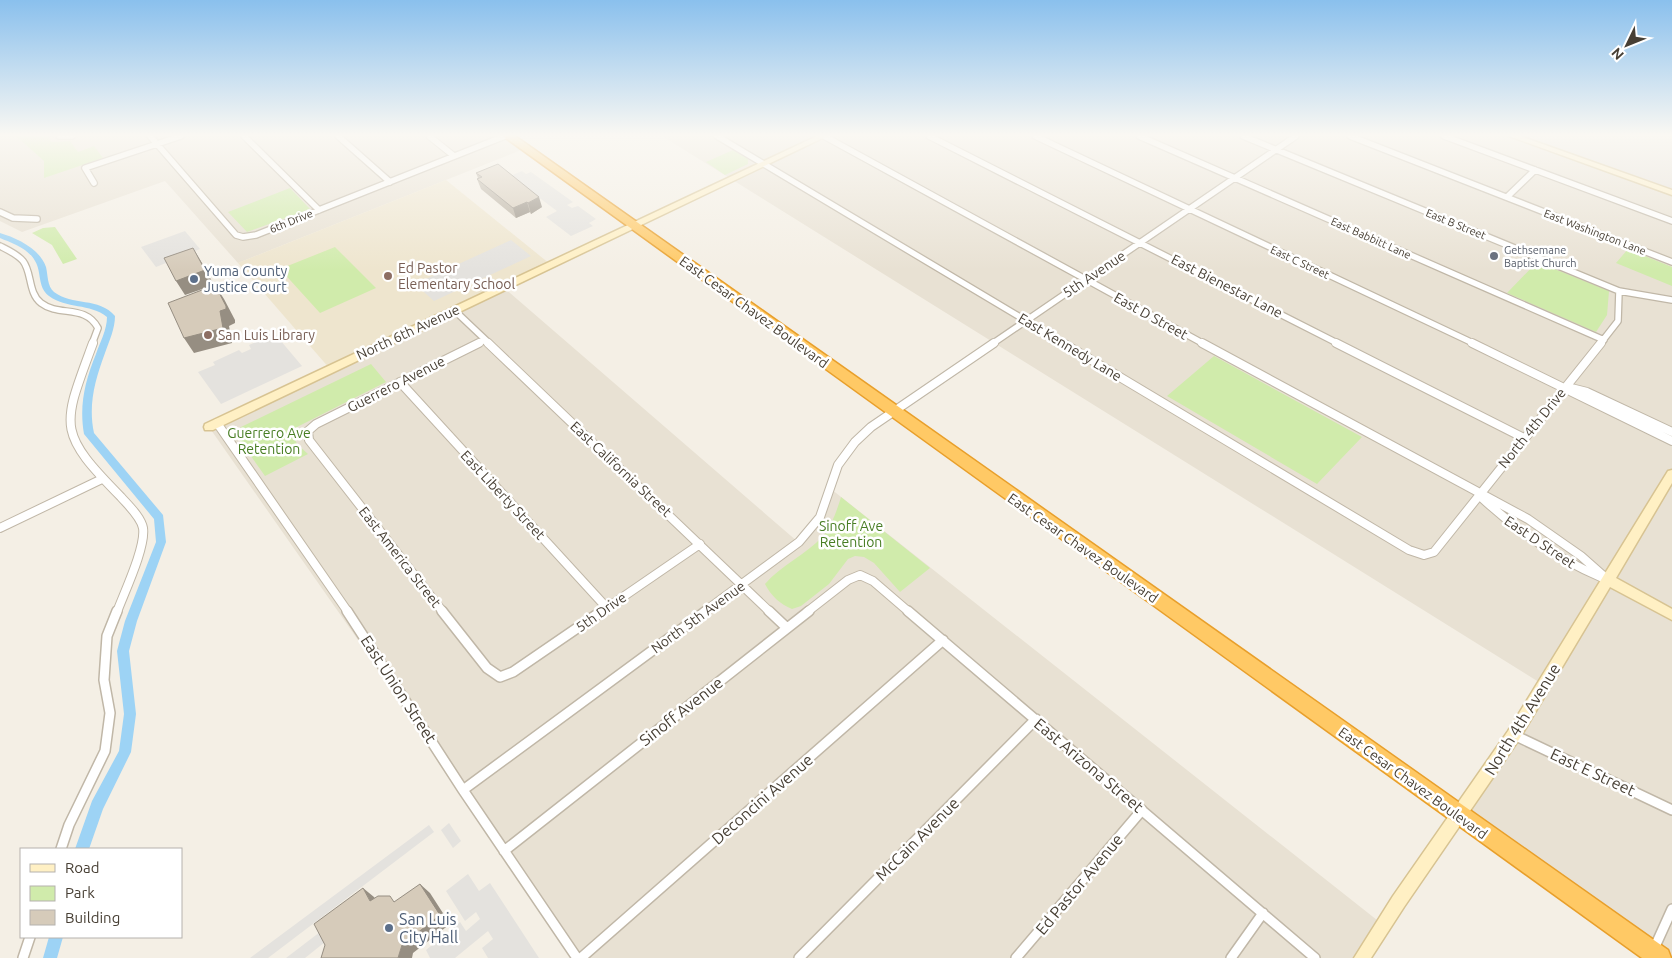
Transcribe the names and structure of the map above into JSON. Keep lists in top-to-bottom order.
{
  "streets": {
    "highway": ["East Cesar Chavez Boulevard"],
    "street": [
      "6th Drive",
      "East B Street",
      "East Washington Lane",
      "East Babbitt Lane",
      "East C Street",
      "5th Avenue",
      "East Bienestar Lane",
      "East D Street",
      "North 6th Avenue",
      "East Kennedy Lane",
      "Guerrero Avenue",
      "North 4th Drive",
      "East California Street",
      "East Liberty Street",
      "East America Street",
      "5th Drive",
      "North 5th Avenue",
      "East Union Street",
      "Sinoff Avenue",
      "North 4th Avenue",
      "East Arizona Street",
      "East E Street",
      "Deconcini Avenue",
      "McCain Avenue",
      "Ed Pastor Avenue"
    ]
  },
  "crossings": [
    ["East B Street", "North 4th Drive"],
    ["East Babbitt Lane", "North 4th Drive"],
    ["East C Street", "5th Avenue"],
    ["East C Street", "North 4th Drive"],
    ["5th Avenue", "East Bienestar Lane"],
    ["5th Avenue", "East Cesar Chavez Boulevard"],
    ["5th Avenue", "East D Street"],
    ["5th Avenue", "East Kennedy Lane"],
    ["5th Avenue", "North 5th Avenue"],
    ["East Bienestar Lane", "North 4th Drive"],
    ["East Cesar Chavez Boulevard", "North 6th Avenue"],
    ["East Cesar Chavez Boulevard", "North 5th Avenue"],
    ["East Cesar Chavez Boulevard", "North 4th Avenue"],
    ["East D Street", "North 4th Drive"],
    ["East D Street", "North 4th Avenue"],
    ["North 6th Avenue", "East California Street"],
    ["North 6th Avenue", "East Union Street"],
    ["East Kennedy Lane", "North 4th Drive"],
    ["Guerrero Avenue", "East California Street"],
    ["Guerrero Avenue", "East Liberty Street"],
    ["Guerrero Avenue", "East America Street"],
    ["East California Street", "5th Drive"],
    ["East California Street", "North 5th Avenue"],
    ["East California Street", "Sinoff Avenue"],
    ["East Liberty Street", "5th Drive"],
    ["East America Street", "5th Drive"],
    ["North 5th Avenue", "East Union Street"],
    ["East Union Street", "Sinoff Avenue"],
    ["Sinoff Avenue", "East Arizona Street"],
    ["North 4th Avenue", "East E Street"],
    ["East Arizona Street", "Deconcini Avenue"],
    ["East Arizona Street", "McCain Avenue"],
    ["East Arizona Street", "Ed Pastor Avenue"]
  ],
  "parks": ["Guerrero Ave Retention", "Sinoff Ave Retention"],
  "places": [
    "Gethsemane Baptist Church",
    "Ed Pastor Elementary School",
    "Yuma County Justice Court",
    "San Luis Library",
    "San Luis City Hall"
  ],
  "legend": ["Road", "Park", "Building"],
  "north": "bottom left"
}
